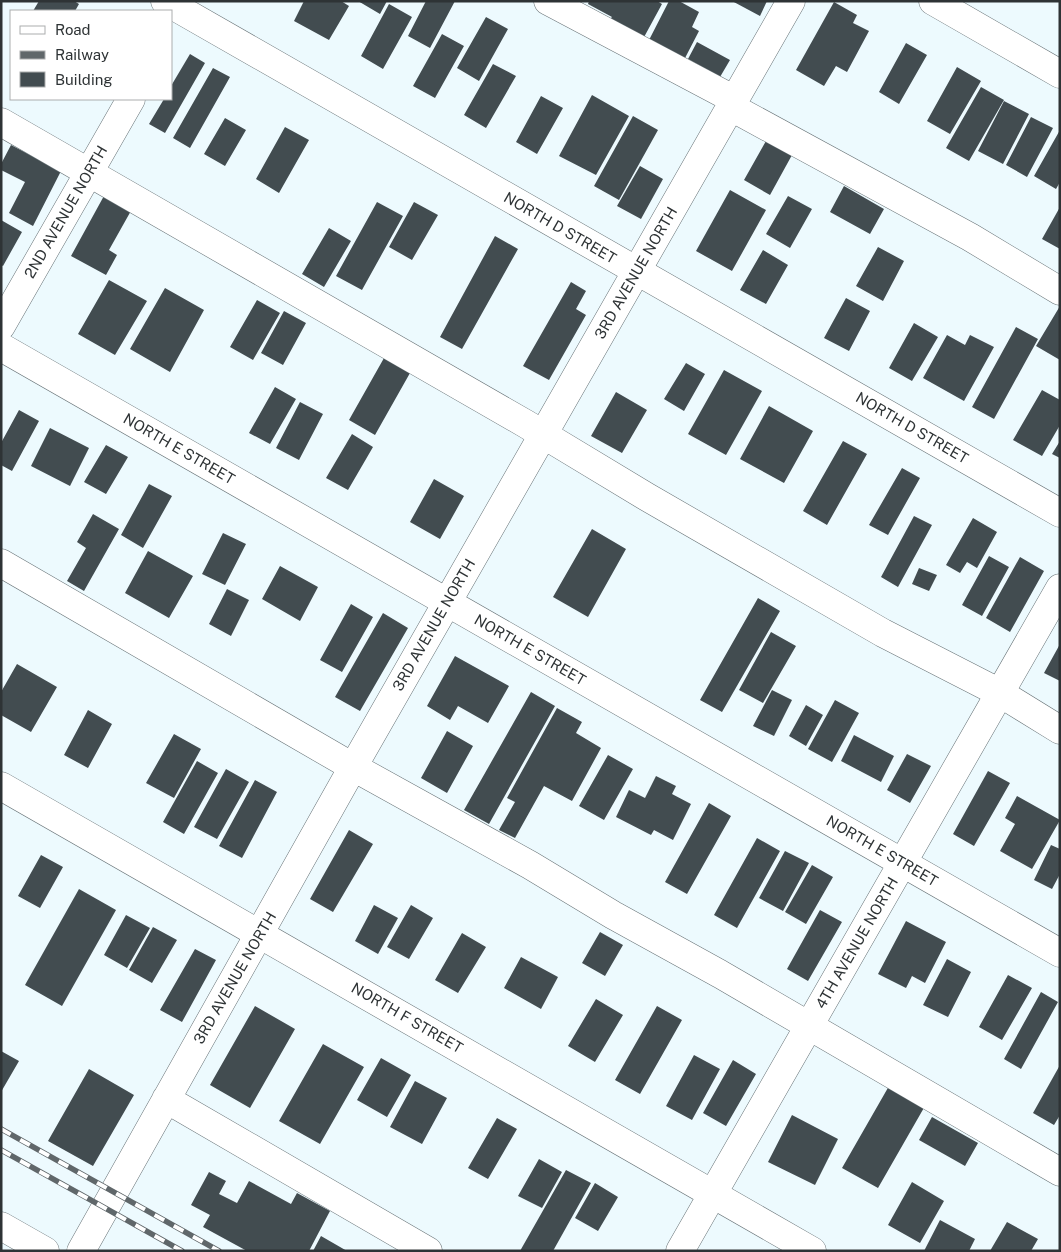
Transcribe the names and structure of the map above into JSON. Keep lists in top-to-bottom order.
{
  "streets": {
    "street": [
      "2ND AVENUE NORTH",
      "NORTH D STREET",
      "3RD AVENUE NORTH",
      "NORTH E STREET",
      "4TH AVENUE NORTH",
      "NORTH F STREET"
    ]
  },
  "crossings": [
    ["NORTH D STREET", "3RD AVENUE NORTH"],
    ["3RD AVENUE NORTH", "NORTH E STREET"],
    ["3RD AVENUE NORTH", "NORTH F STREET"],
    ["NORTH E STREET", "4TH AVENUE NORTH"],
    ["4TH AVENUE NORTH", "NORTH F STREET"]
  ],
  "legend": ["Road", "Railway", "Building"]
}
